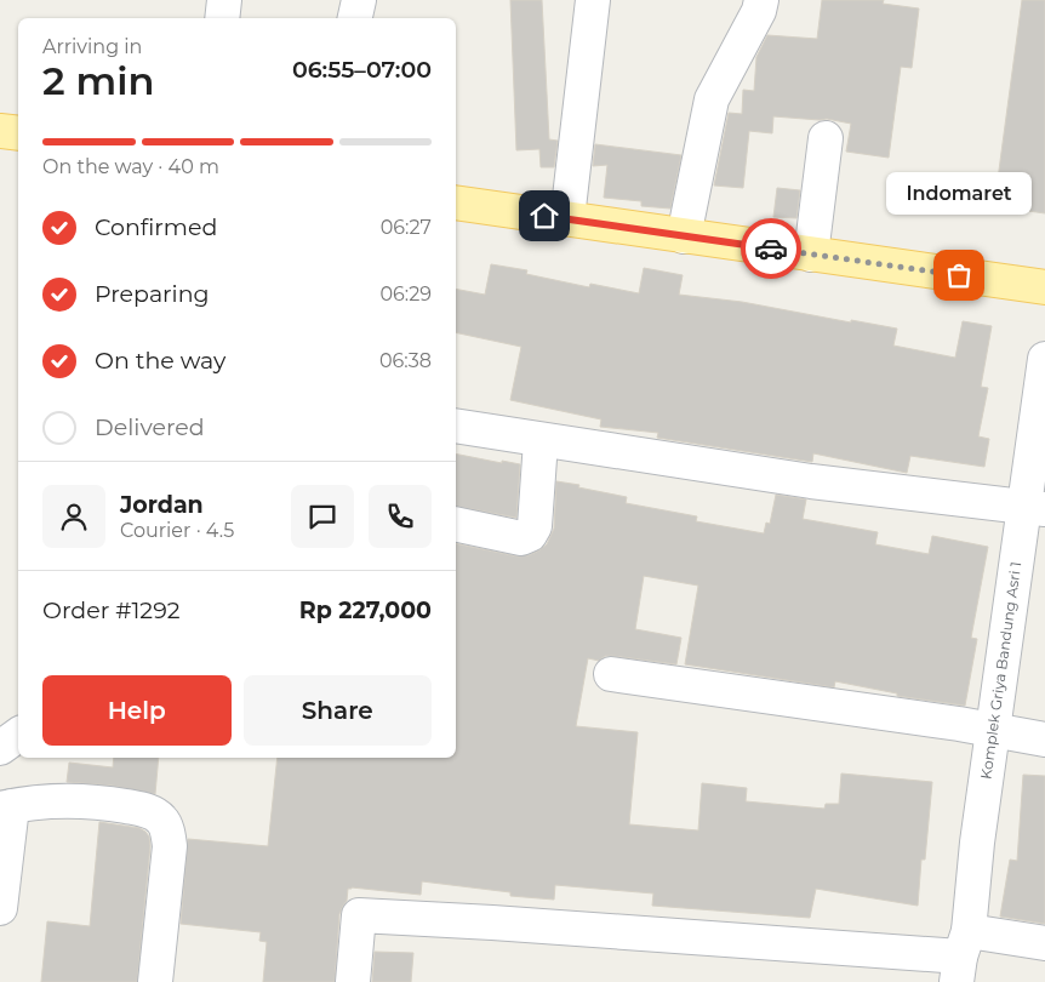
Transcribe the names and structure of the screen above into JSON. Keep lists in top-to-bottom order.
{
  "streets": {
    "street": ["Komplek Griya Bandung Asri 1"]
  },
  "places": ["Indomaret"],
  "page": {
    "heading": ["2 min", "Arriving in", "06:55–07:00"],
    "panel": [
      "Jordan",
      "Courier · 4.5",
      "Order #1292",
      "Rp 227,000"
    ],
    "bar": "On the way · 40 m",
    "bubble": "Indomaret",
    "list": [
      ["Confirmed", "06:27"],
      ["Preparing", "06:29"],
      ["On the way", "06:38"],
      "Delivered"
    ],
    "buttons": ["Help", "Share"]
  }
}
